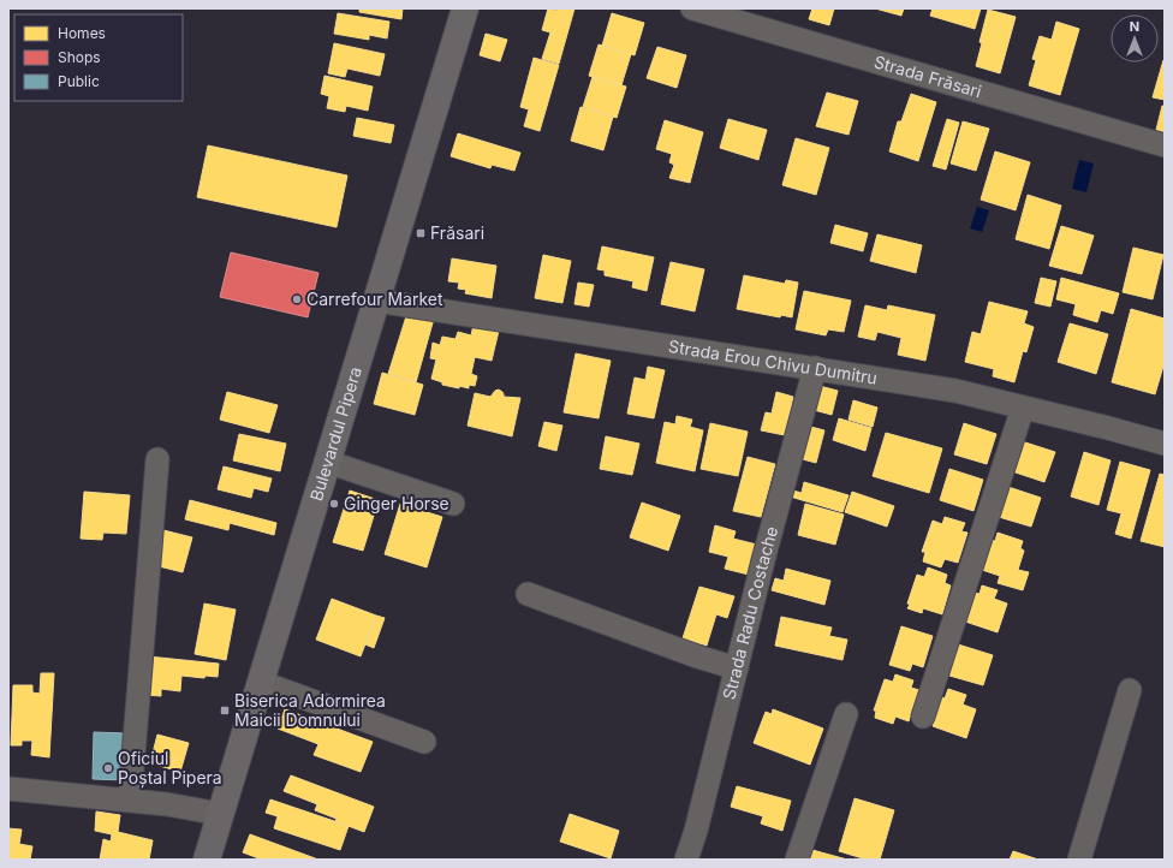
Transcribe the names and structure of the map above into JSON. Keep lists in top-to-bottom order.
{
  "streets": {
    "main road": ["Bulevardul Pipera"],
    "street": ["Strada Frăsari", "Strada Erou Chivu Dumitru", "Strada Radu Costache"]
  },
  "crossings": [
    ["Strada Erou Chivu Dumitru", "Bulevardul Pipera"],
    ["Strada Erou Chivu Dumitru", "Strada Radu Costache"]
  ],
  "places": {
    "transit": ["Frăsari", "Biserica Adormirea Maicii Domnului"],
    "other": ["Carrefour Market", "Ginger Horse", "Oficiul Poștal Pipera"]
  },
  "legend": ["Homes", "Shops", "Public"],
  "north": "top"
}
